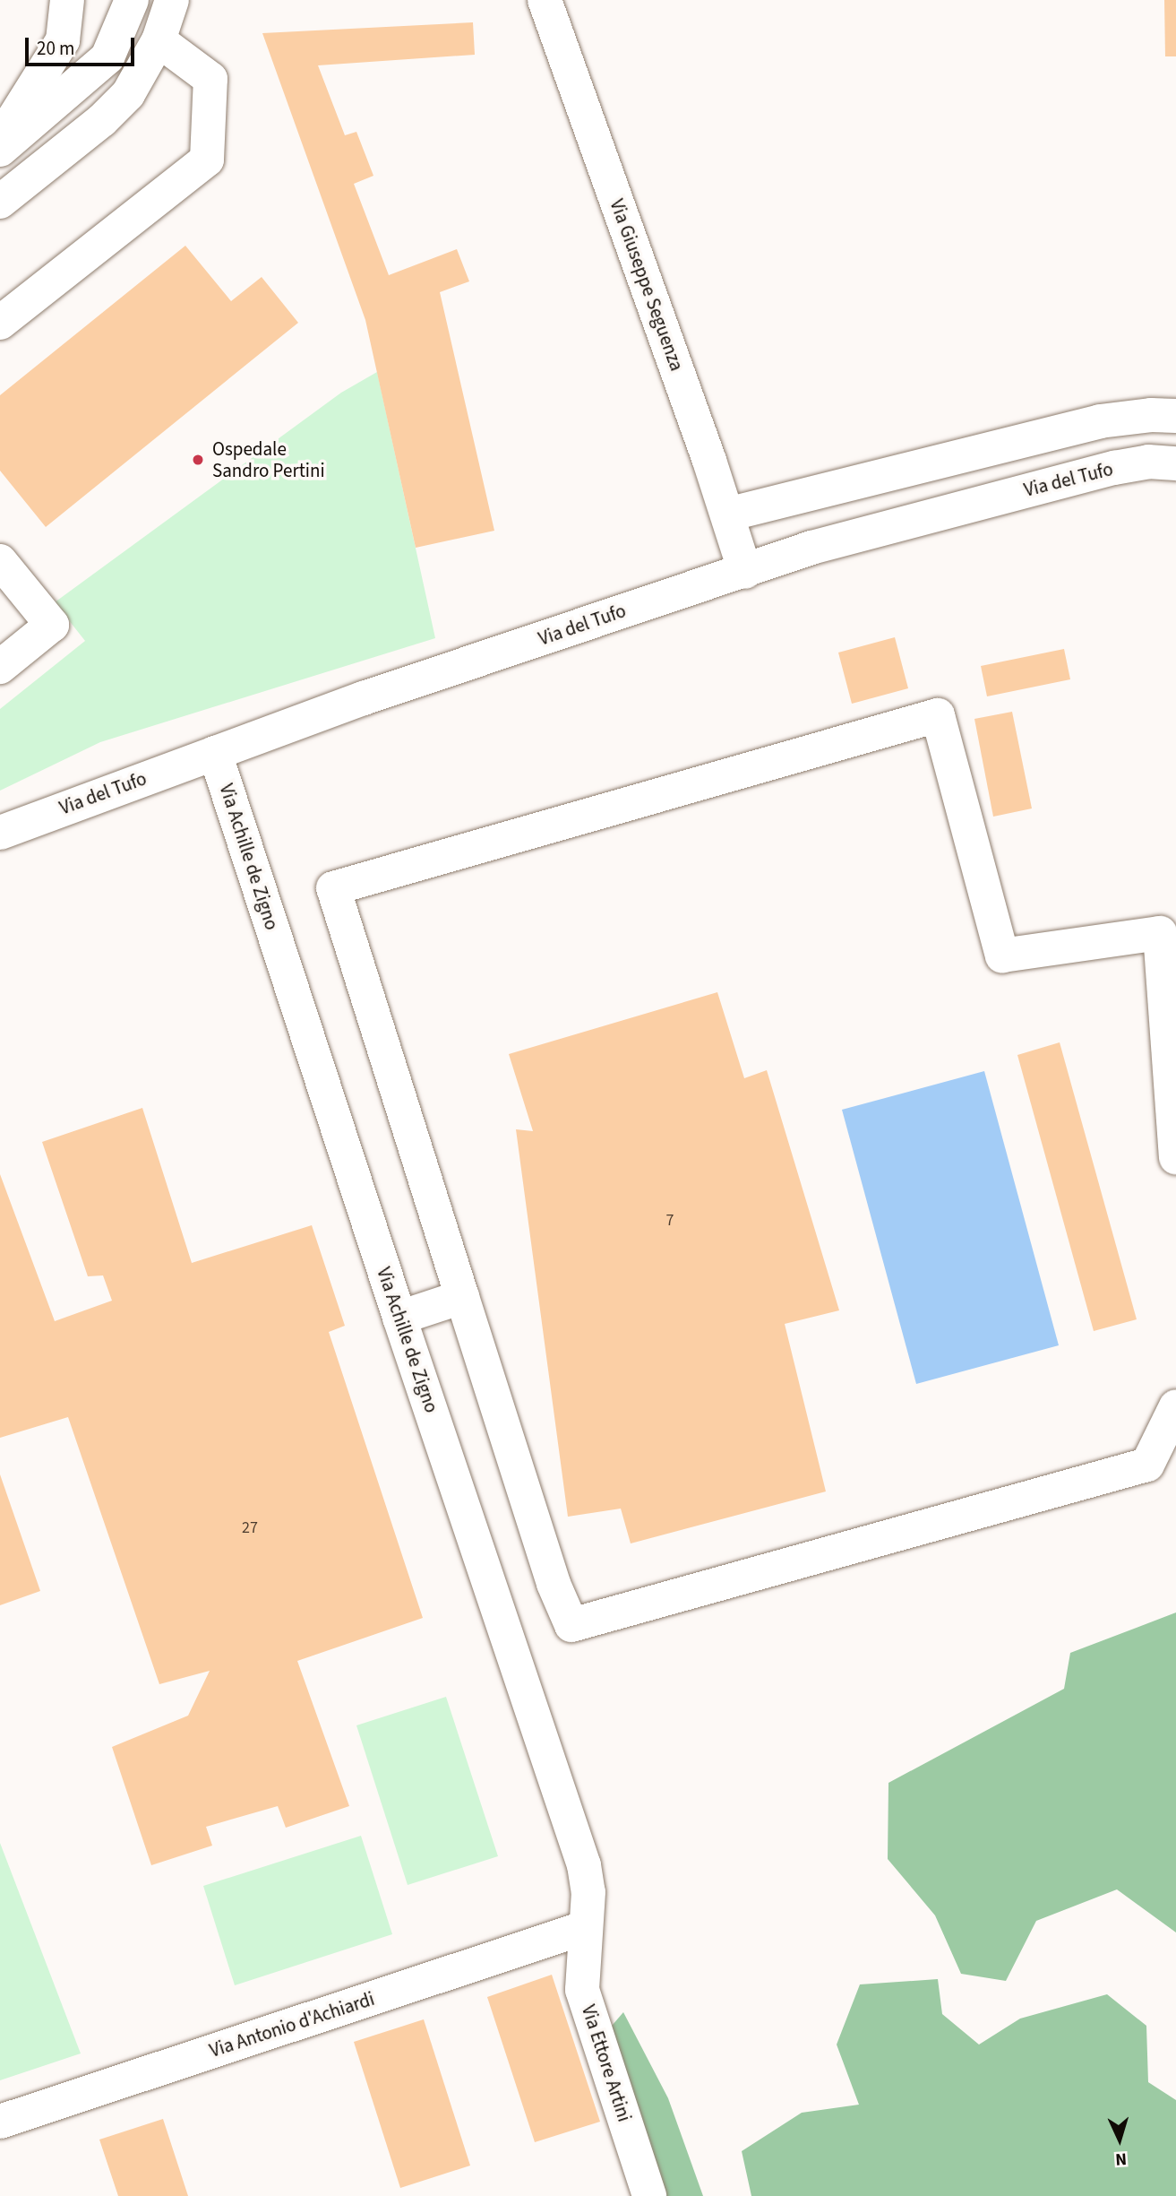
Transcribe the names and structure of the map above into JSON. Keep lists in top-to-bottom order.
{
  "streets": {
    "street": [
      "Via Giuseppe Seguenza",
      "Via del Tufo",
      "Via Achille de Zigno",
      "Via Antonio d'Achiardi",
      "Via Ettore Artini"
    ]
  },
  "crossings": [
    ["Via Giuseppe Seguenza", "Via del Tufo"],
    ["Via del Tufo", "Via Achille de Zigno"],
    ["Via Achille de Zigno", "Via Antonio d'Achiardi"],
    ["Via Achille de Zigno", "Via Ettore Artini"],
    ["Via Antonio d'Achiardi", "Via Ettore Artini"]
  ],
  "places": ["Ospedale Sandro Pertini"],
  "house_numbers": ["7", "27"],
  "scale_bar": "20 m",
  "north": "bottom"
}
